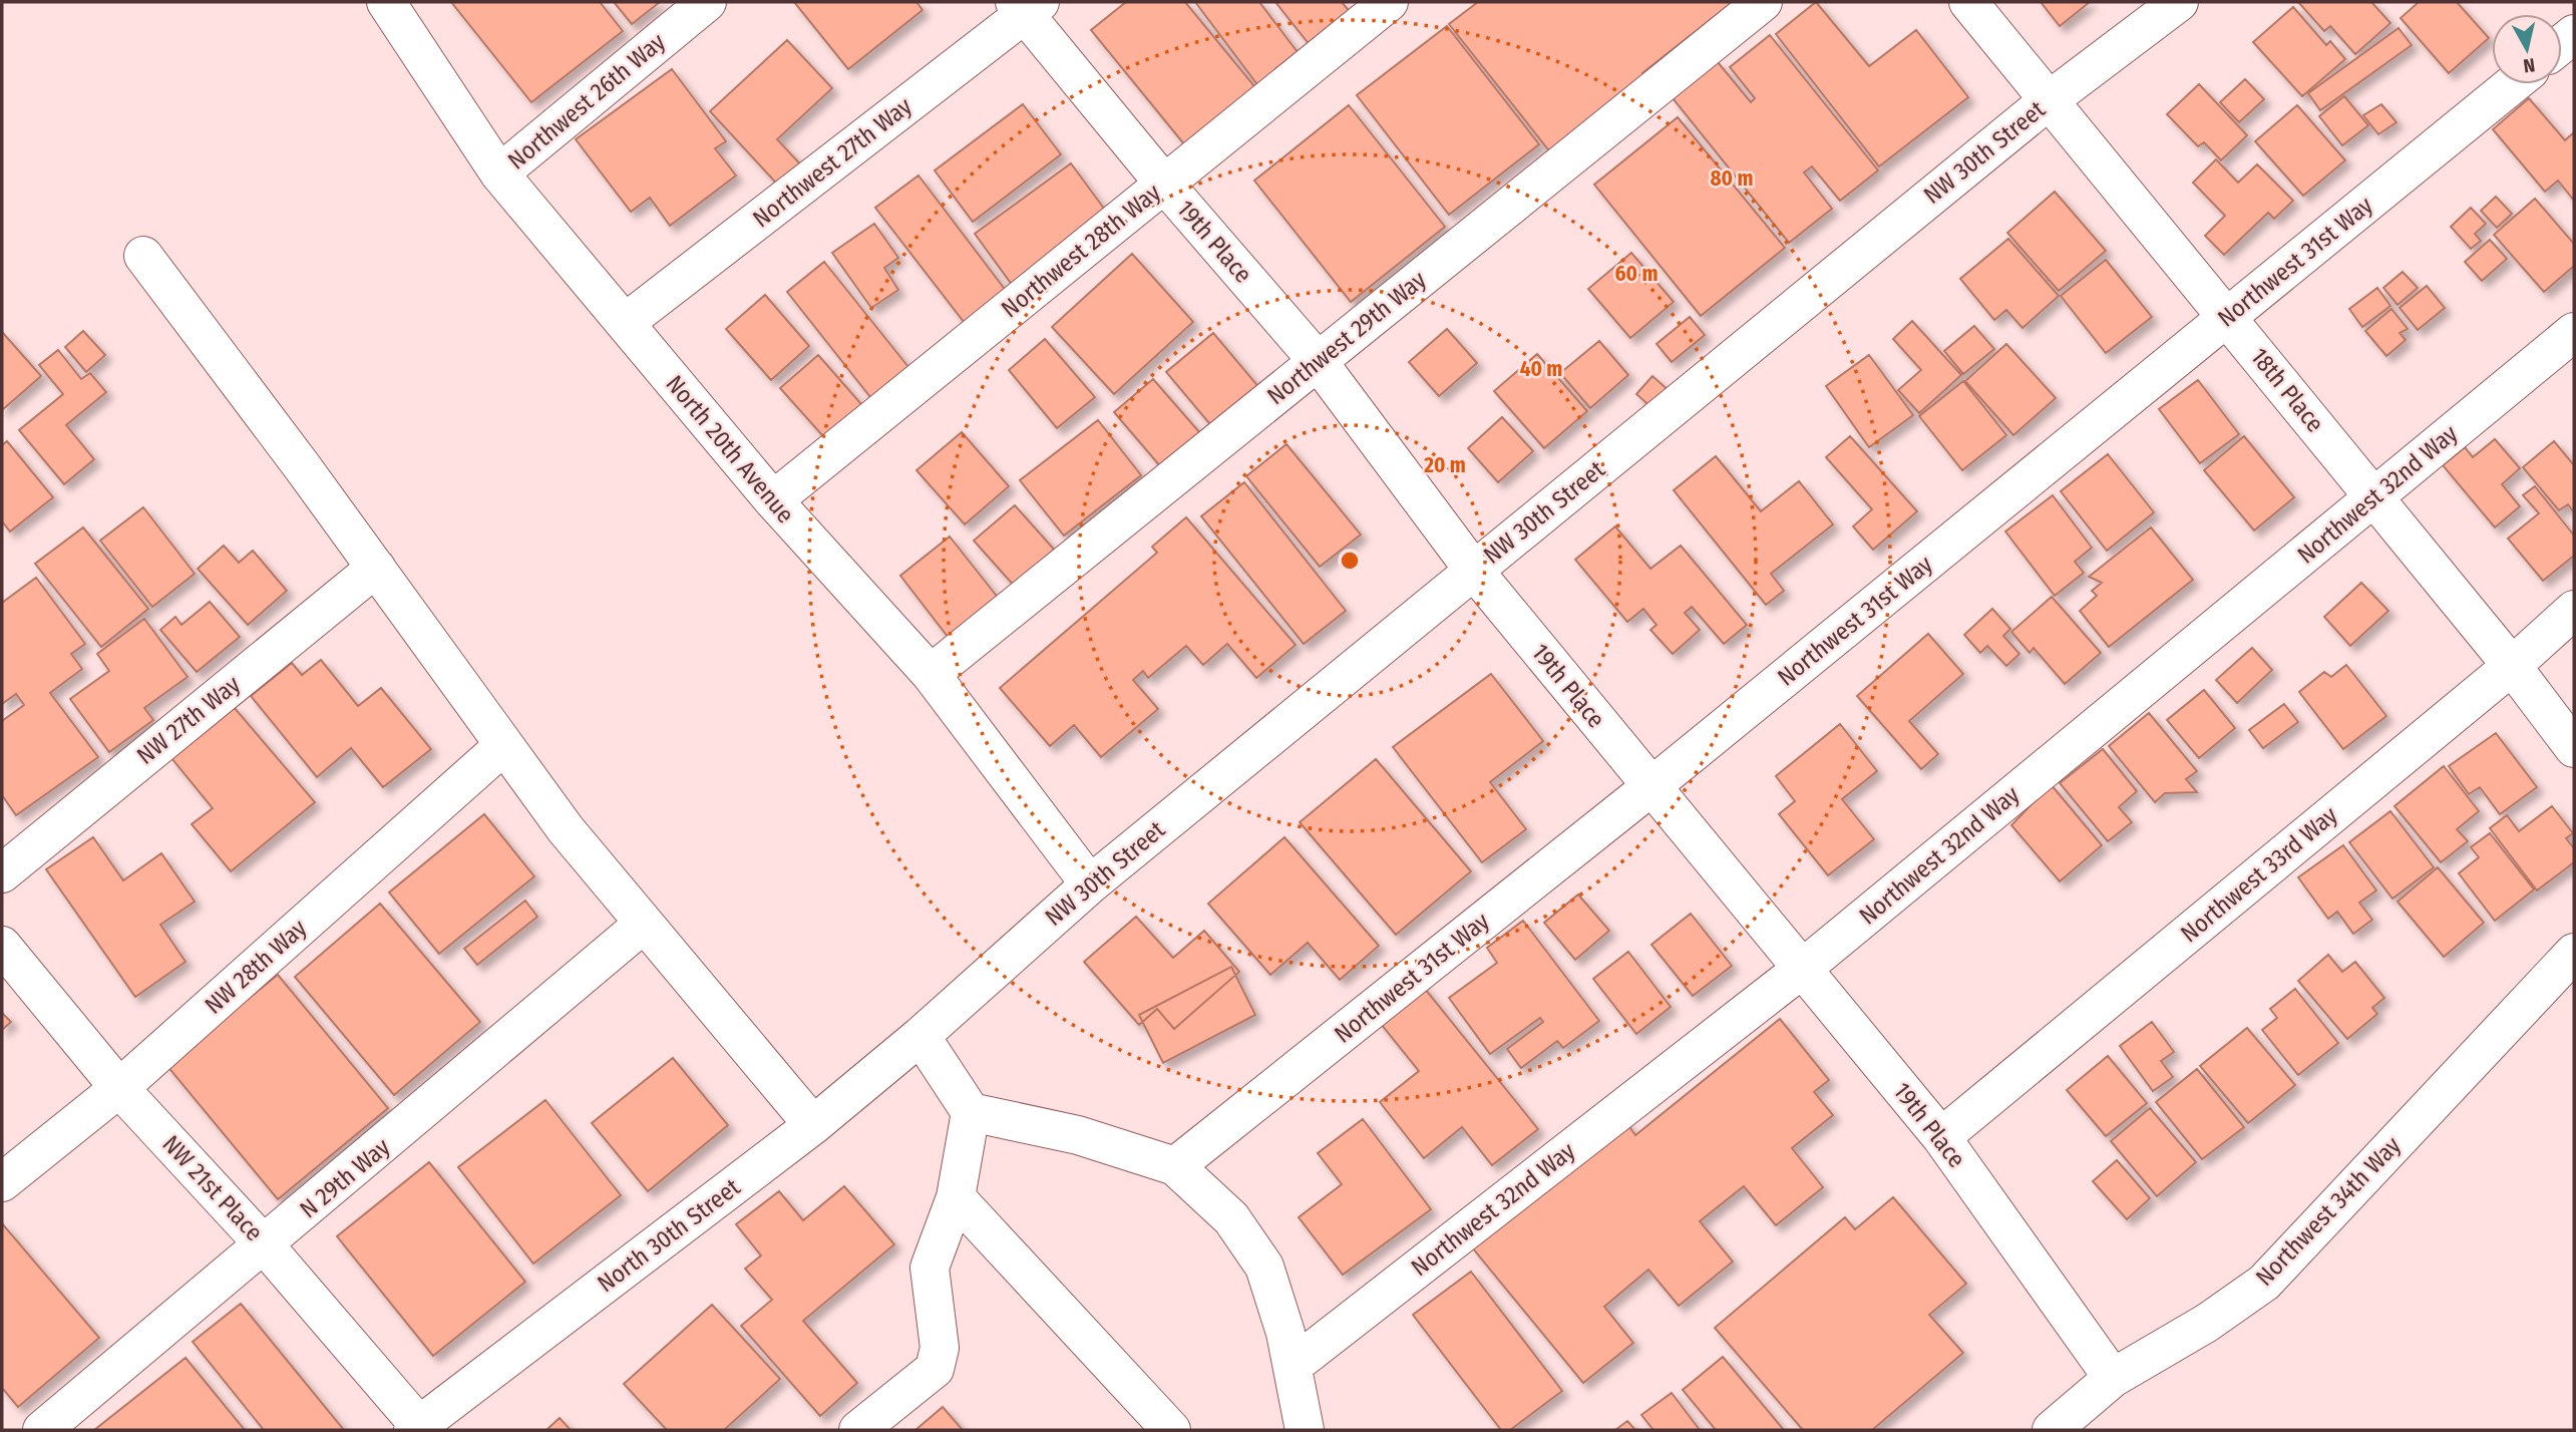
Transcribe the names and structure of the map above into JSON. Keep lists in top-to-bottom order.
{
  "streets": {
    "street": [
      "Northwest 26th Way",
      "NW 30th Street",
      "Northwest 27th Way",
      "19th Place",
      "Northwest 28th Way",
      "Northwest 31st Way",
      "Northwest 29th Way",
      "18th Place",
      "North 20th Avenue",
      "Northwest 32nd Way",
      "NW 27th Way",
      "Northwest 33rd Way",
      "NW 28th Way",
      "N 29th Way",
      "NW 21st Place",
      "Northwest 34th Way",
      "North 30th Street"
    ]
  },
  "crossings": [
    ["Northwest 26th Way", "North 20th Avenue"],
    ["NW 30th Street", "19th Place"],
    ["NW 30th Street", "18th Place"],
    ["NW 30th Street", "North 20th Avenue"],
    ["NW 30th Street", "North 30th Street"],
    ["Northwest 27th Way", "19th Place"],
    ["Northwest 27th Way", "North 20th Avenue"],
    ["19th Place", "Northwest 28th Way"],
    ["19th Place", "Northwest 31st Way"],
    ["19th Place", "Northwest 29th Way"],
    ["19th Place", "Northwest 32nd Way"],
    ["19th Place", "Northwest 33rd Way"],
    ["19th Place", "Northwest 34th Way"],
    ["Northwest 28th Way", "North 20th Avenue"],
    ["Northwest 31st Way", "18th Place"],
    ["Northwest 29th Way", "North 20th Avenue"],
    ["18th Place", "Northwest 32nd Way"],
    ["18th Place", "Northwest 33rd Way"],
    ["NW 28th Way", "NW 21st Place"],
    ["N 29th Way", "NW 21st Place"],
    ["NW 21st Place", "North 30th Street"]
  ],
  "north": "bottom",
  "rings": [
    "80 m",
    "60 m",
    "40 m",
    "20 m"
  ]
}
